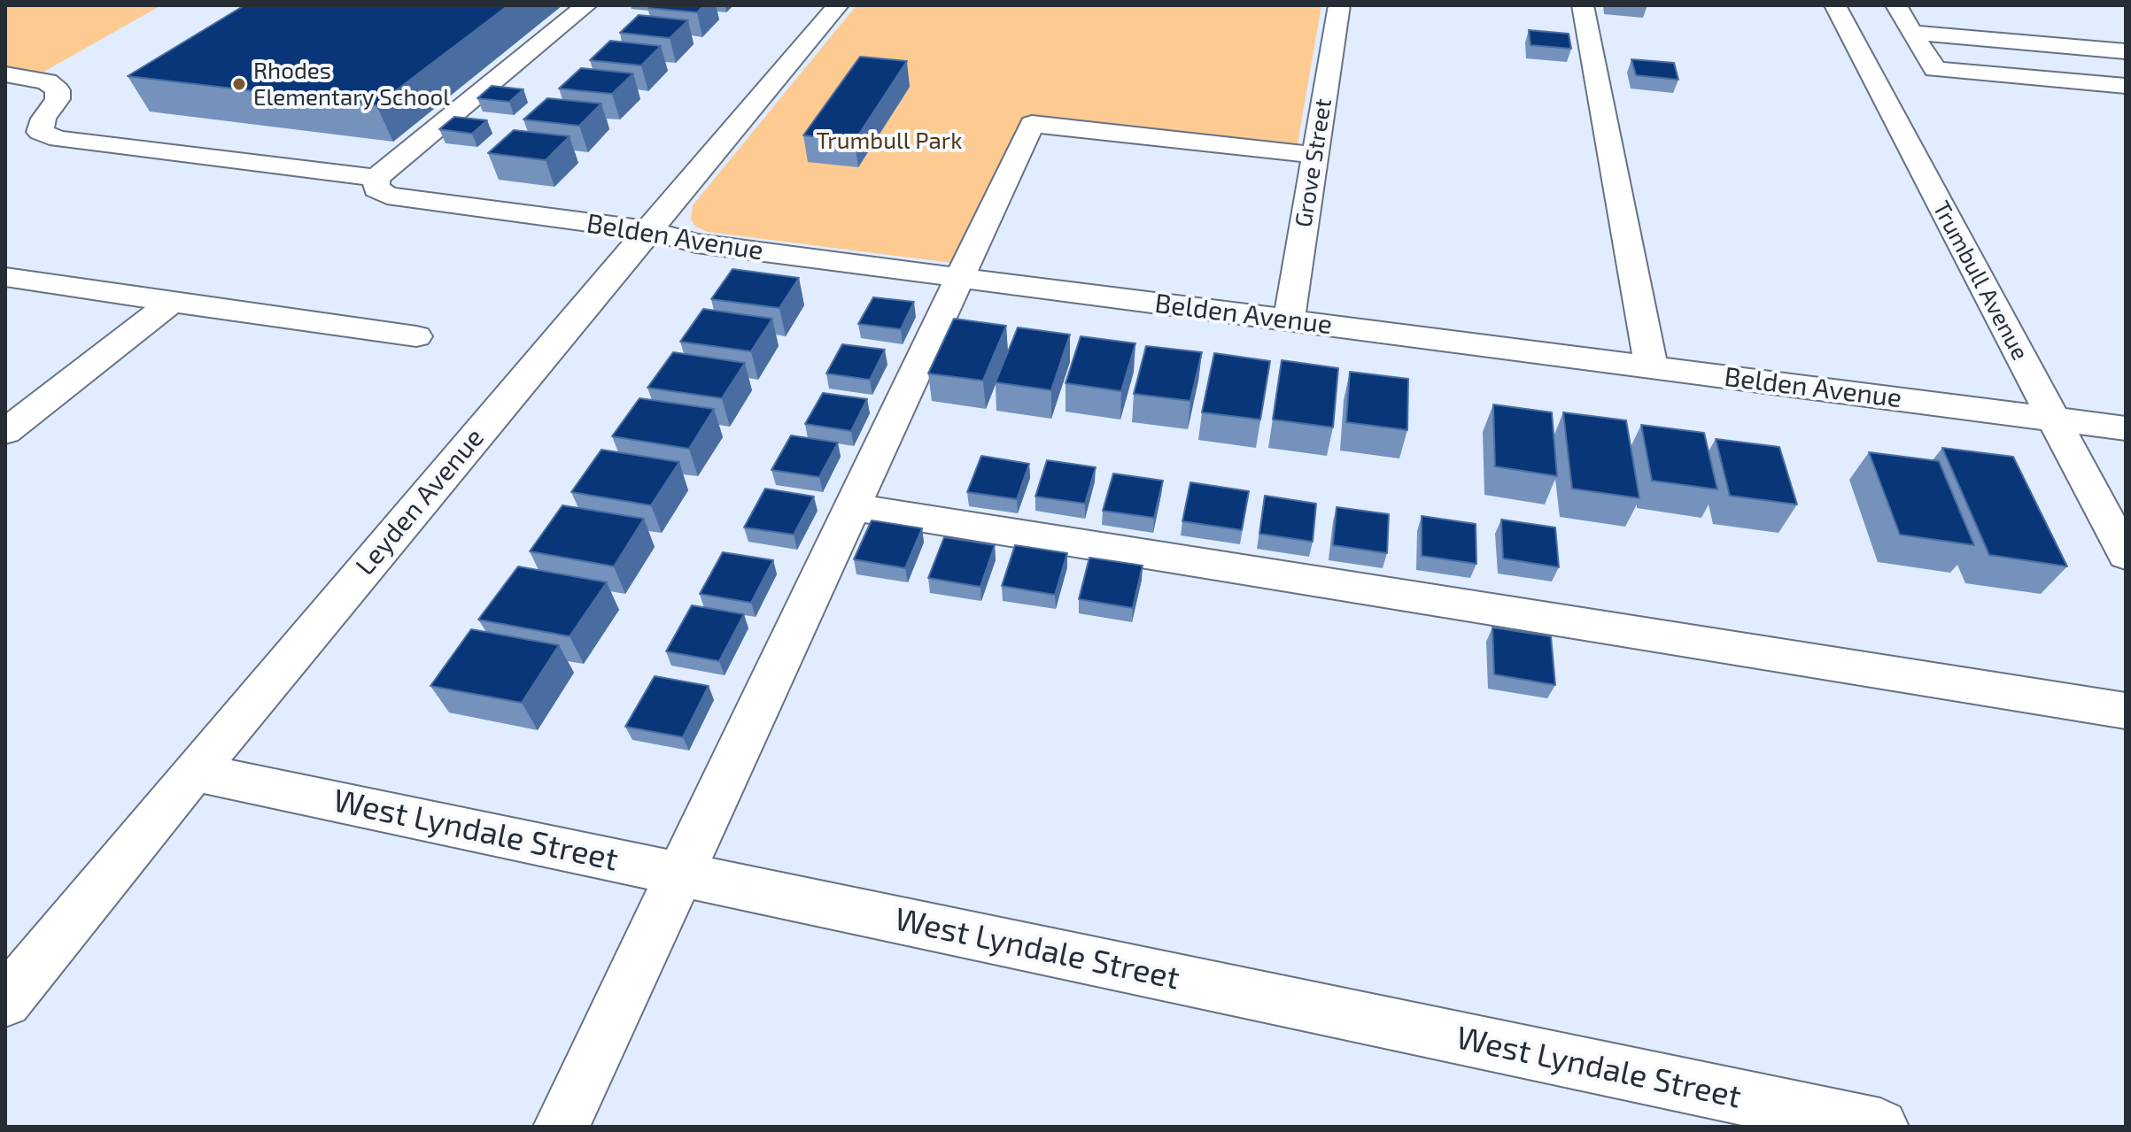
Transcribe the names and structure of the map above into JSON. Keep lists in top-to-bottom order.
{
  "streets": {
    "street": [
      "Grove Street",
      "Belden Avenue",
      "Trumbull Avenue",
      "Leyden Avenue",
      "West Lyndale Street"
    ]
  },
  "crossings": [
    ["Grove Street", "Belden Avenue"],
    ["Belden Avenue", "Trumbull Avenue"],
    ["Belden Avenue", "Leyden Avenue"],
    ["Leyden Avenue", "West Lyndale Street"]
  ],
  "parks": ["Trumbull Park"],
  "places": ["Rhodes Elementary School"]
}
